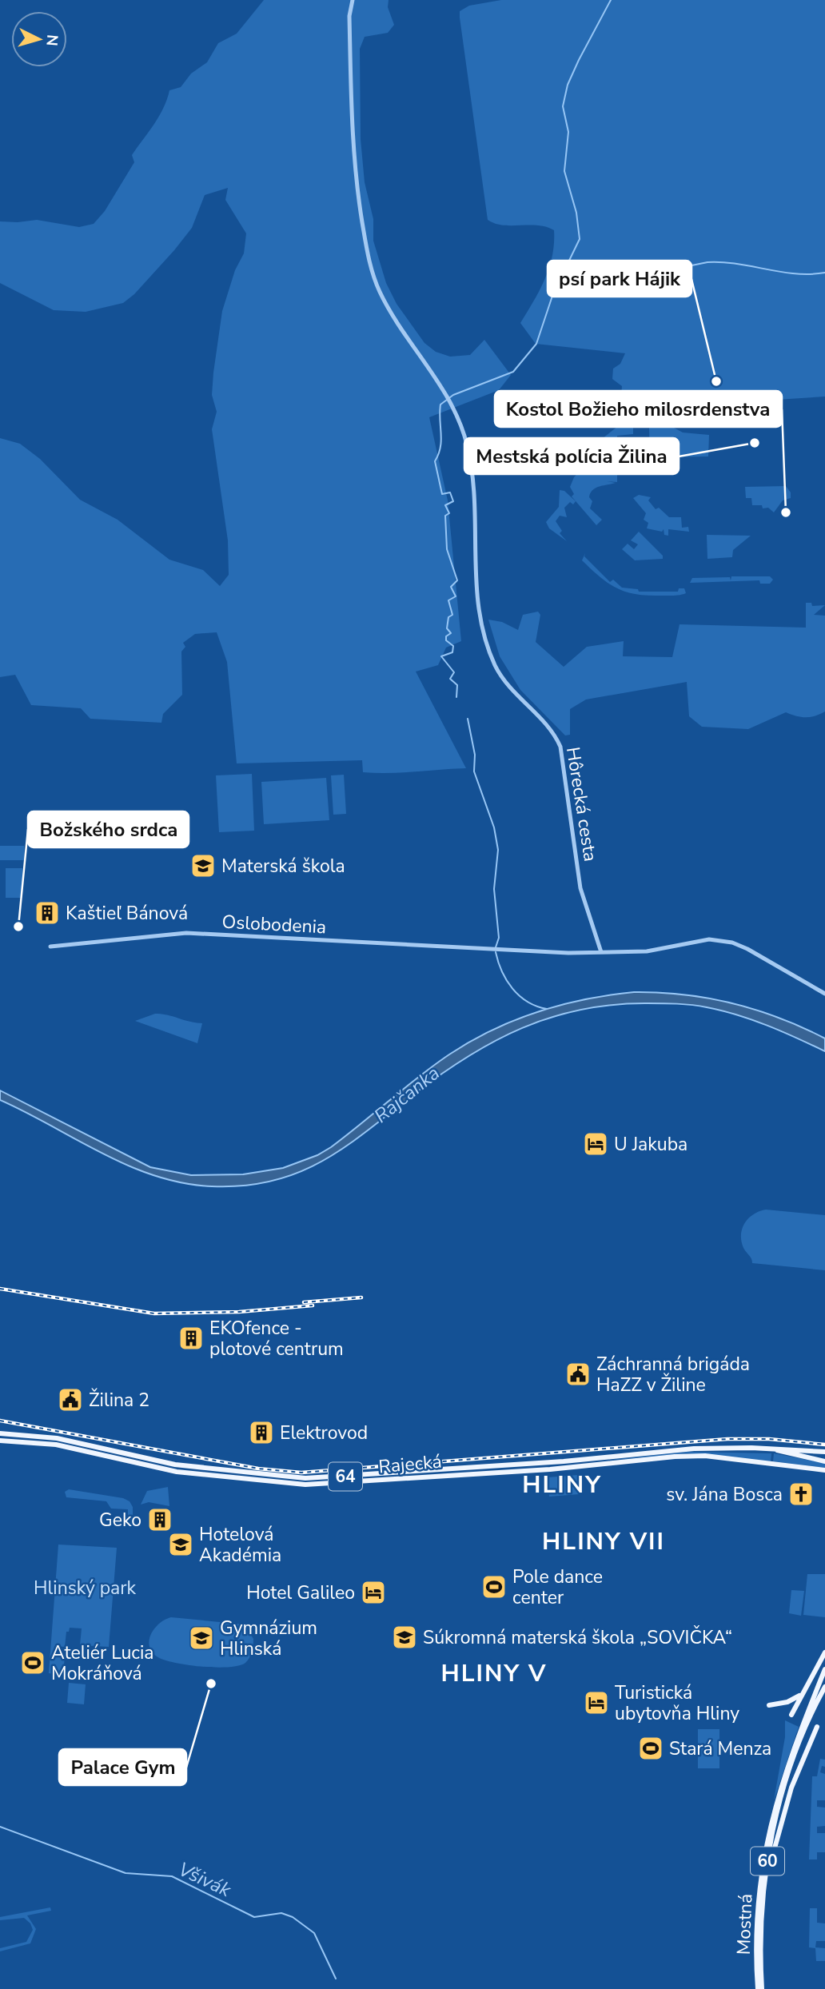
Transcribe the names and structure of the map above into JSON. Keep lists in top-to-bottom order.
{
  "streets": {
    "main road": [
      "Rajecká",
      "64",
      "60",
      "Mostná"
    ],
    "street": ["Hôrecká cesta", "Oslobodenia"]
  },
  "crossings": [
    ["Hôrecká cesta", "Oslobodenia"]
  ],
  "districts": ["HLINY", "HLINY VII", "HLINY V"],
  "water": ["Rajčanka", "Všivák"],
  "parks": ["Hlinský park"],
  "places": {
    "other": [
      "psí park Hájik",
      "Mestská polícia Žilina",
      "Kostol Božieho milosrdenstva",
      "Božského srdca",
      "Palace Gym"
    ],
    "school or university": [
      "Materská škola",
      "Hotelová Akadémia",
      "Súkromná materská škola „SOVIČKA“",
      "Gymnázium Hlinská"
    ],
    "building": [
      "Kaštieľ Bánová",
      "EKOfence - plotové centrum",
      "Elektrovod",
      "Geko"
    ],
    "hotel": ["U Jakuba", "Hotel Galileo", "Turistická ubytovňa Hliny"],
    "public building": ["Záchranná brigáda HaZZ v Žiline", "Žilina 2"],
    "church": ["sv. Jána Bosca"],
    "sports": ["Pole dance center", "Ateliér Lucia Mokráňová", "Stará Menza"]
  },
  "north": "right"
}
